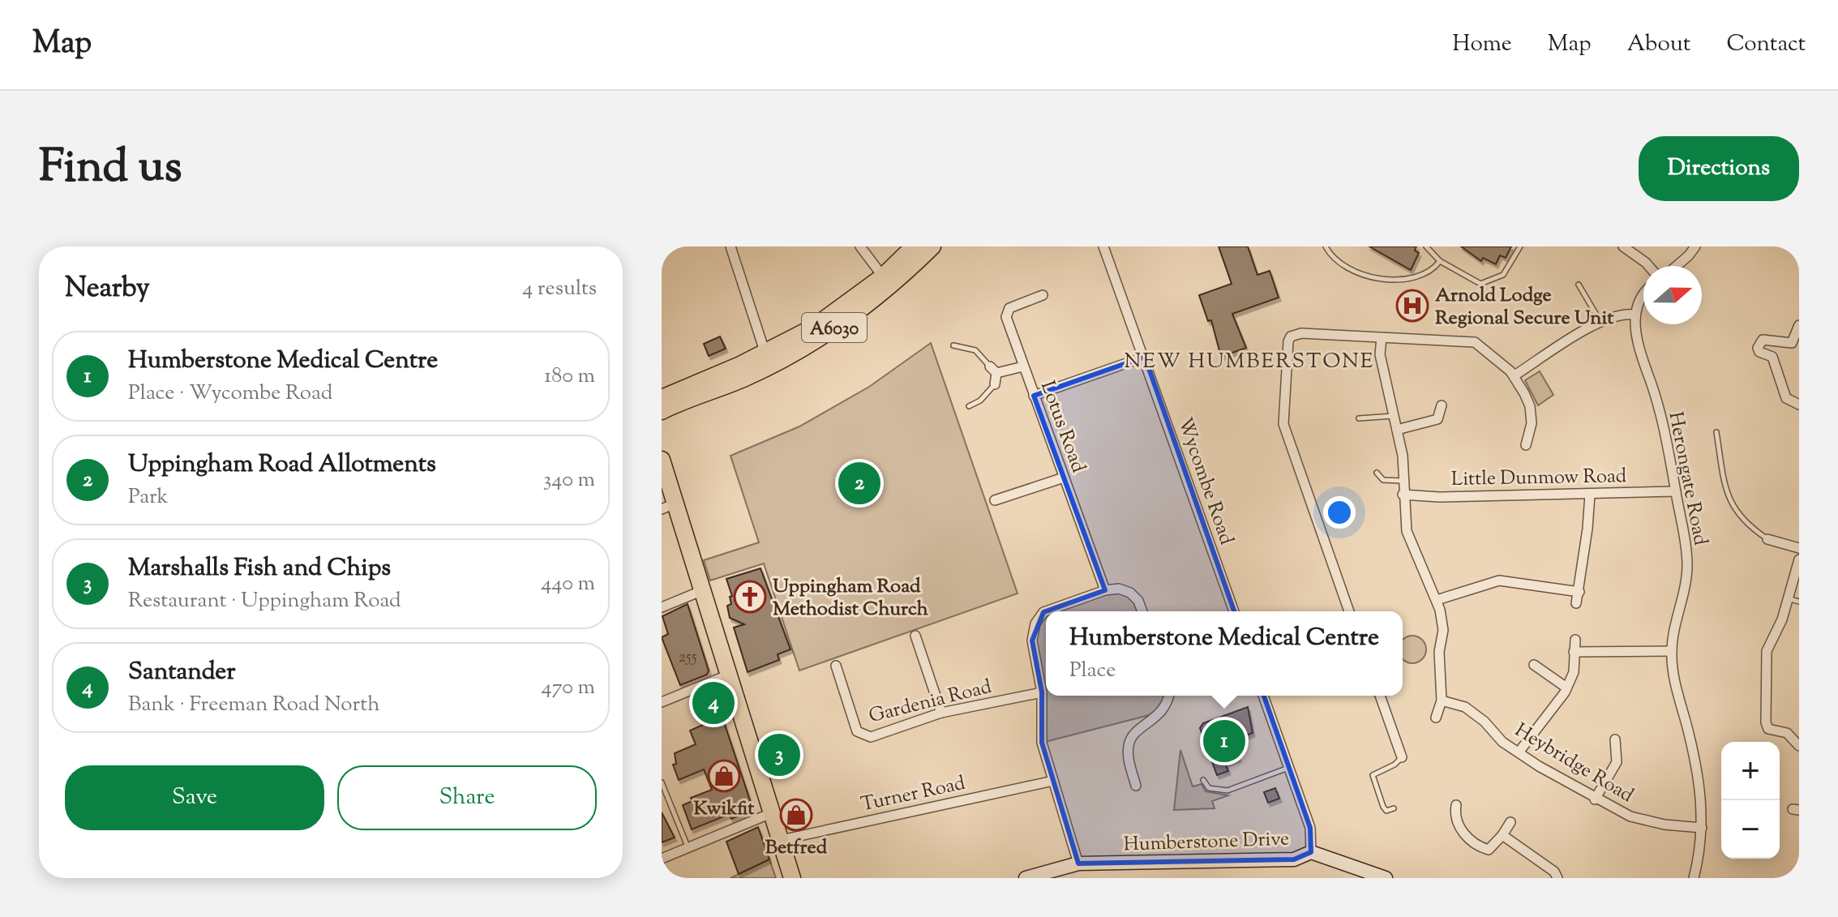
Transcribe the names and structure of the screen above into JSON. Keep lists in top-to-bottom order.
{
  "streets": {
    "highway": ["A6030"],
    "street": [
      "Lotus Road",
      "Little Dunmow Road",
      "Herongate Road",
      "Wycombe Road",
      "Gardenia Road",
      "Heybridge Road",
      "Turner Road",
      "Humberstone Drive"
    ]
  },
  "crossings": [
    ["Little Dunmow Road", "Herongate Road"],
    ["Herongate Road", "Heybridge Road"]
  ],
  "districts": ["NEW HUMBERSTONE"],
  "places": {
    "hospital": ["Arnold Lodge Regional Secure Unit"],
    "church": ["Uppingham Road Methodist Church"],
    "shop": ["Kwikfit", "Betfred"]
  },
  "house_numbers": ["255"],
  "north": "right",
  "page": {
    "header": "Map",
    "nav": [
      "Home",
      "Map",
      "About",
      "Contact"
    ],
    "title": "Find us",
    "buttons": [
      "Directions",
      ["Save", "Share"]
    ],
    "heading": ["Nearby", "4 results"],
    "list": [
      {
        "mark": "1",
        "name": "Humberstone Medical Centre",
        "note": "Place · Wycombe Road",
        "value": "180 m"
      },
      {
        "mark": "2",
        "name": "Uppingham Road Allotments",
        "note": "Park",
        "value": "340 m"
      },
      {
        "mark": "3",
        "name": "Marshalls Fish and Chips",
        "note": "Restaurant · Uppingham Road",
        "value": "440 m"
      },
      {
        "mark": "4",
        "name": "Santander",
        "note": "Bank · Freeman Road North",
        "value": "470 m"
      }
    ],
    "pins": [
      "2",
      "4",
      "1",
      "3"
    ],
    "popup": ["Humberstone Medical Centre", "Place"],
    "map_buttons": ["+", "−"]
  }
}
